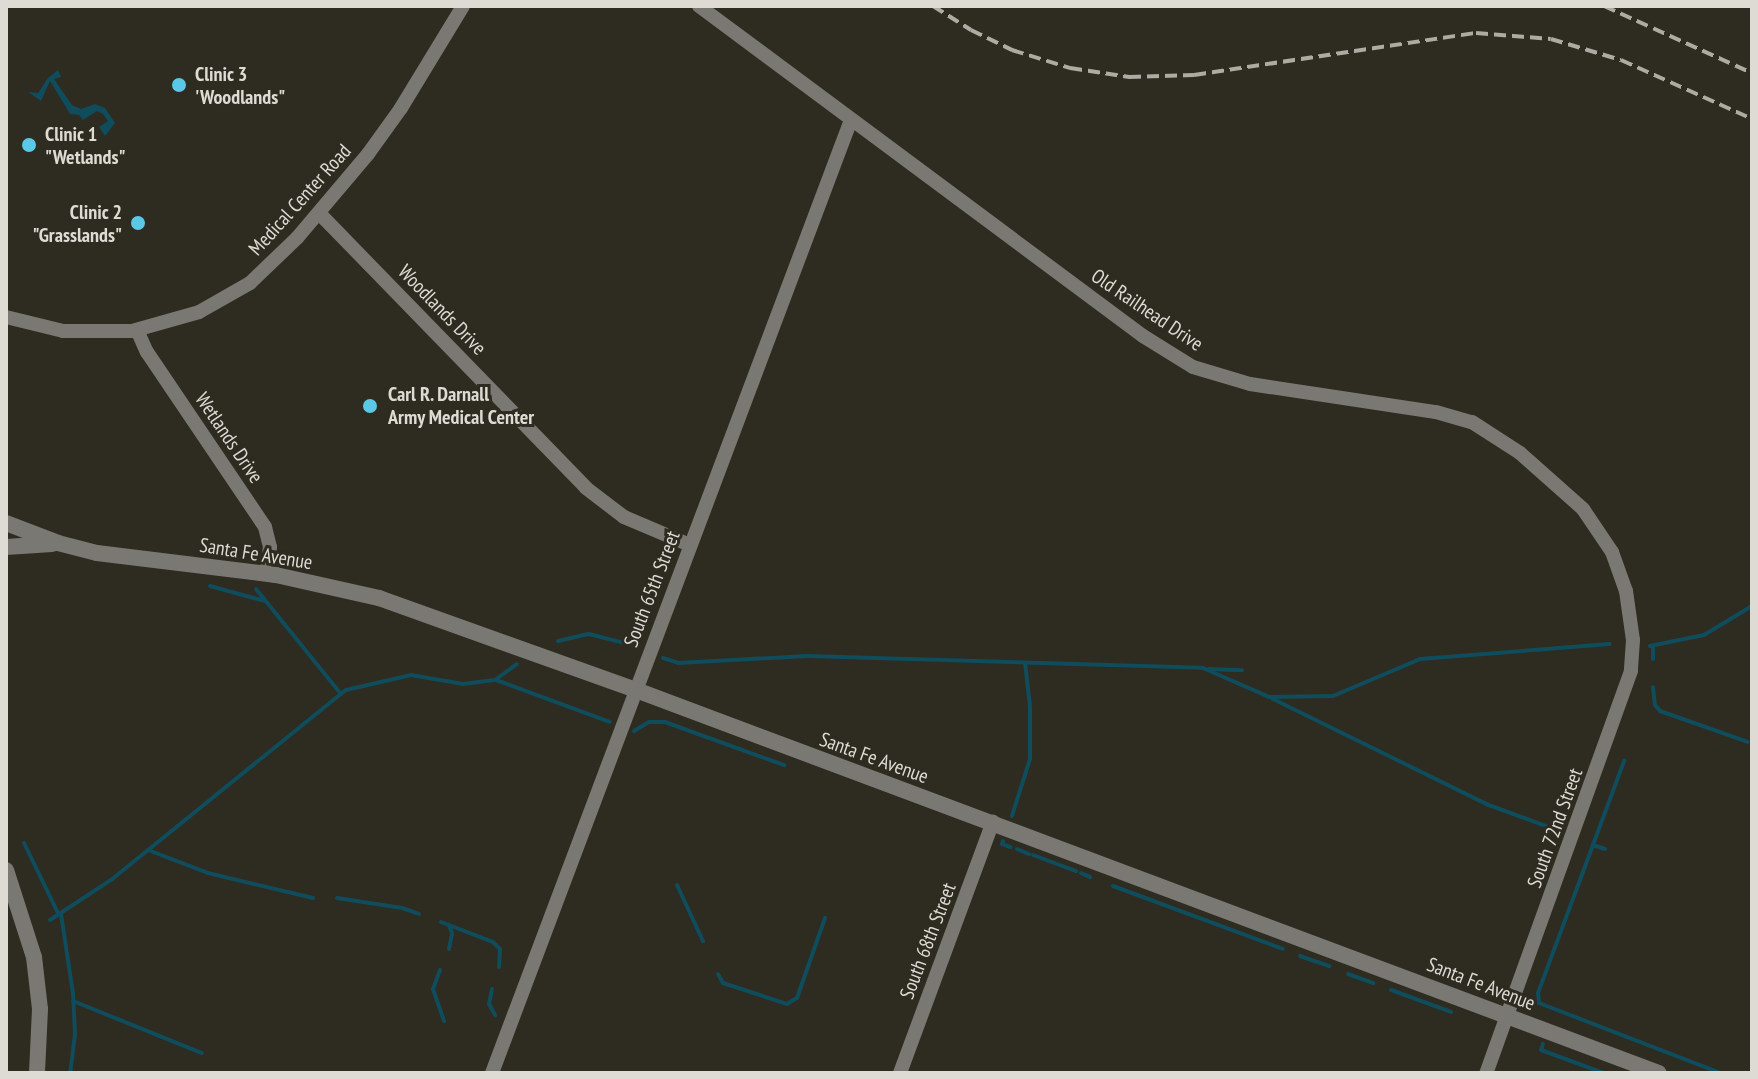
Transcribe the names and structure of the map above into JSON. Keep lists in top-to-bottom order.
{
  "streets": {
    "street": [
      "Medical Center Road",
      "Woodlands Drive",
      "Old Railhead Drive",
      "Wetlands Drive",
      "Santa Fe Avenue",
      "South 65th Street",
      "South 72nd Street",
      "South 68th Street"
    ]
  },
  "crossings": [
    ["Medical Center Road", "Woodlands Drive"],
    ["Medical Center Road", "Wetlands Drive"],
    ["Woodlands Drive", "South 65th Street"],
    ["Old Railhead Drive", "South 65th Street"],
    ["Old Railhead Drive", "South 72nd Street"],
    ["Wetlands Drive", "Santa Fe Avenue"],
    ["Santa Fe Avenue", "South 65th Street"],
    ["Santa Fe Avenue", "South 72nd Street"],
    ["Santa Fe Avenue", "South 68th Street"]
  ],
  "places": [
    "Clinic 3 'Woodlands\"",
    "Clinic 1 \"Wetlands\"",
    "Clinic 2 \"Grasslands\"",
    "Carl R. Darnall Army Medical Center"
  ]
}
